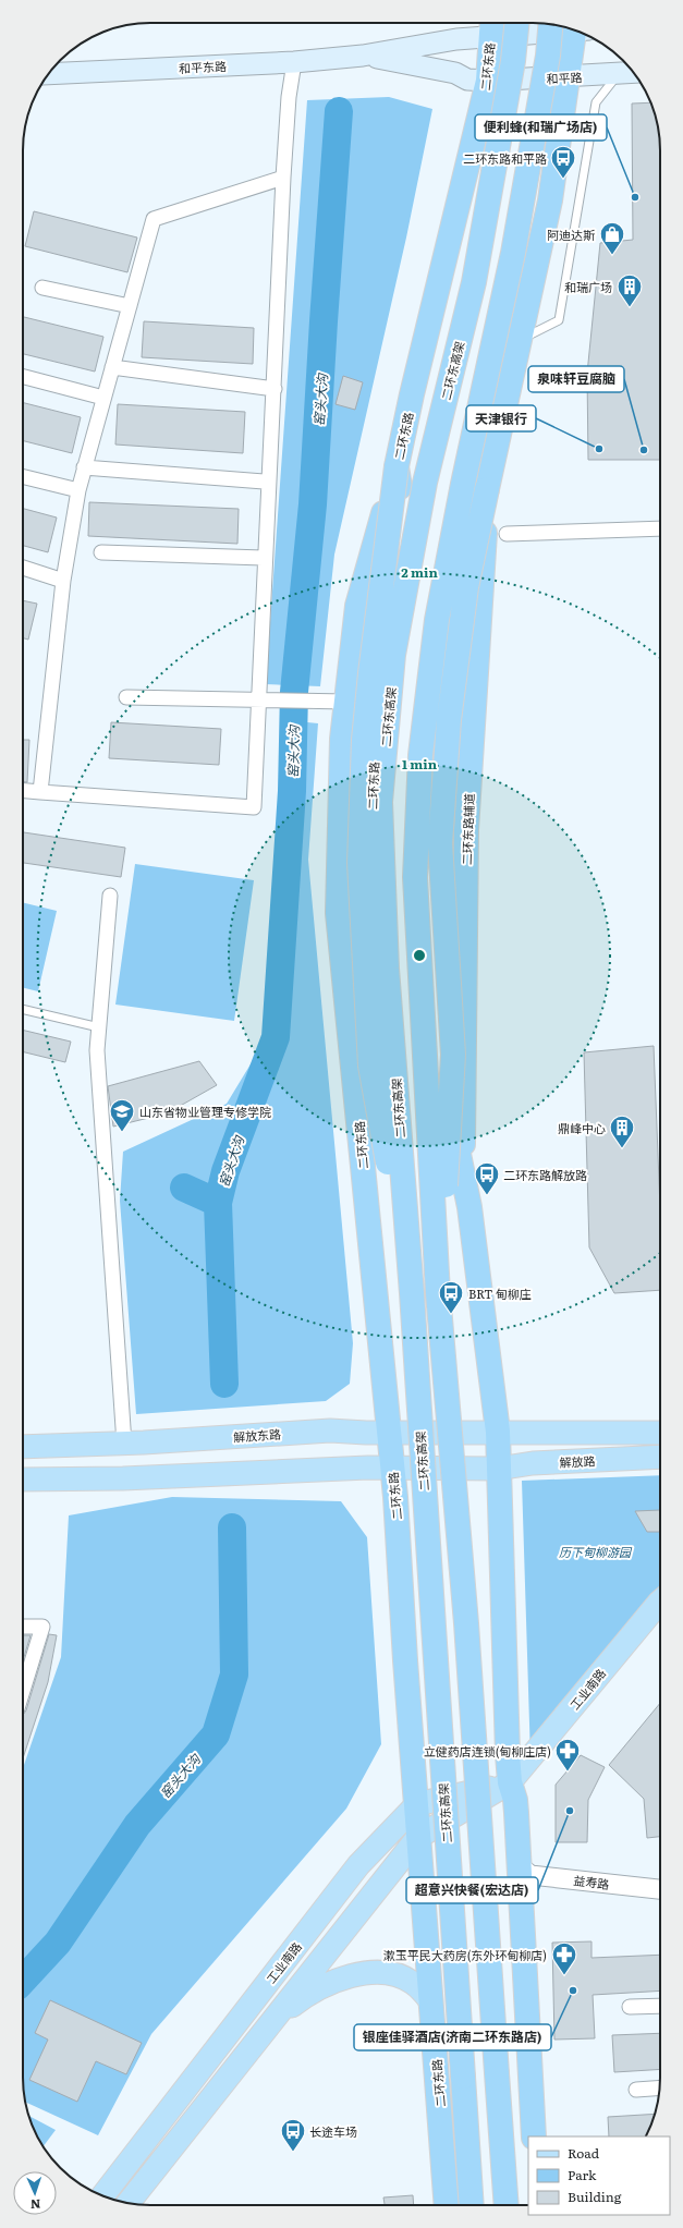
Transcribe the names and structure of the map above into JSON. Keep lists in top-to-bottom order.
{
  "streets": {
    "highway": ["二环东路", "二环东高架", "二环东路辅道"],
    "main road": [
      "和平东路",
      "和平路",
      "解放东路",
      "解放路",
      "工业南路"
    ],
    "street": ["益寿路"]
  },
  "crossings": [
    ["和平东路", "二环东路"],
    ["和平东路", "和平路"],
    ["二环东路", "和平路"],
    ["二环东路", "解放东路"],
    ["二环东路", "工业南路"],
    ["解放东路", "解放路"]
  ],
  "water": ["窑头大沟"],
  "parks": ["历下甸柳游园"],
  "places": {
    "bus stop": [
      "二环东路和平路",
      "二环东路解放路",
      "BRT 甸柳庄",
      "长途车场"
    ],
    "other": [
      "便利蜂(和瑞广场店)",
      "天津银行",
      "泉味轩豆腐脑",
      "超意兴快餐(宏达店)",
      "银座佳驿酒店(济南二环东路店)"
    ],
    "shop": ["阿迪达斯"],
    "building": ["和瑞广场", "鼎峰中心"],
    "school or university": ["山东省物业管理专修学院"],
    "pharmacy": ["立健药店连锁(甸柳庄店)", "漱玉平民大药房(东外环甸柳店)"]
  },
  "legend": ["Road", "Park", "Building"],
  "north": "bottom",
  "rings": ["2 min", "1 min"]
}
